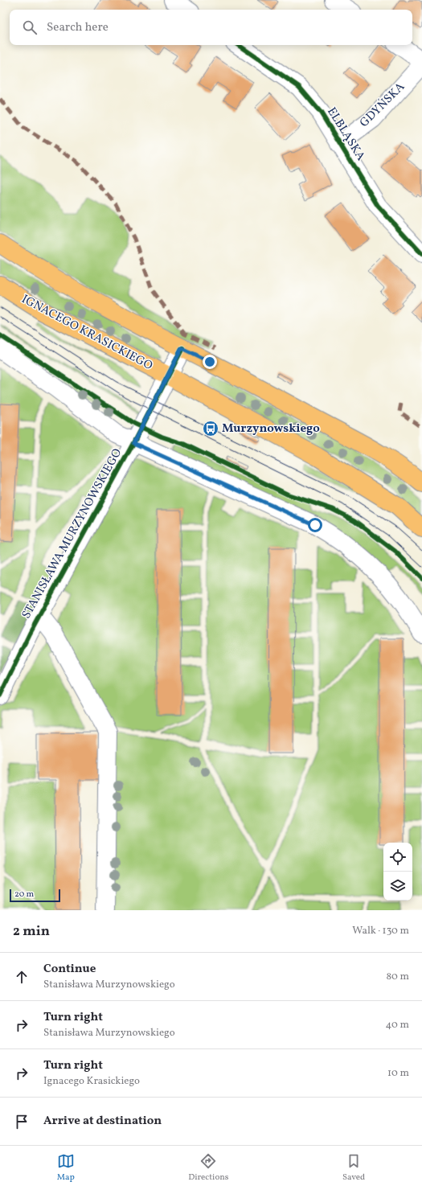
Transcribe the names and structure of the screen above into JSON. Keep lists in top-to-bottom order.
{
  "streets": {
    "main road": ["IGNACEGO KRASICKIEGO"],
    "street": ["GDYŃSKA", "ELBLĄSKA", "STANISŁAWA MURZYNOWSKIEGO"]
  },
  "crossings": [
    ["GDYŃSKA", "ELBLĄSKA"],
    ["IGNACEGO KRASICKIEGO", "STANISŁAWA MURZYNOWSKIEGO"]
  ],
  "places": {
    "bus stop": ["Murzynowskiego"]
  },
  "scale_bar": "20 m",
  "page": {
    "search": "Search here",
    "scale": "20 m",
    "heading": ["2 min", "Walk · 130 m"],
    "list": [
      ["Continue", "Stanisława Murzynowskiego", "80 m"],
      ["Turn right", "Stanisława Murzynowskiego", "40 m"],
      ["Turn right", "Ignacego Krasickiego", "10 m"],
      "Arrive at destination"
    ],
    "nav": ["Map", "Directions", "Saved"]
  }
}
